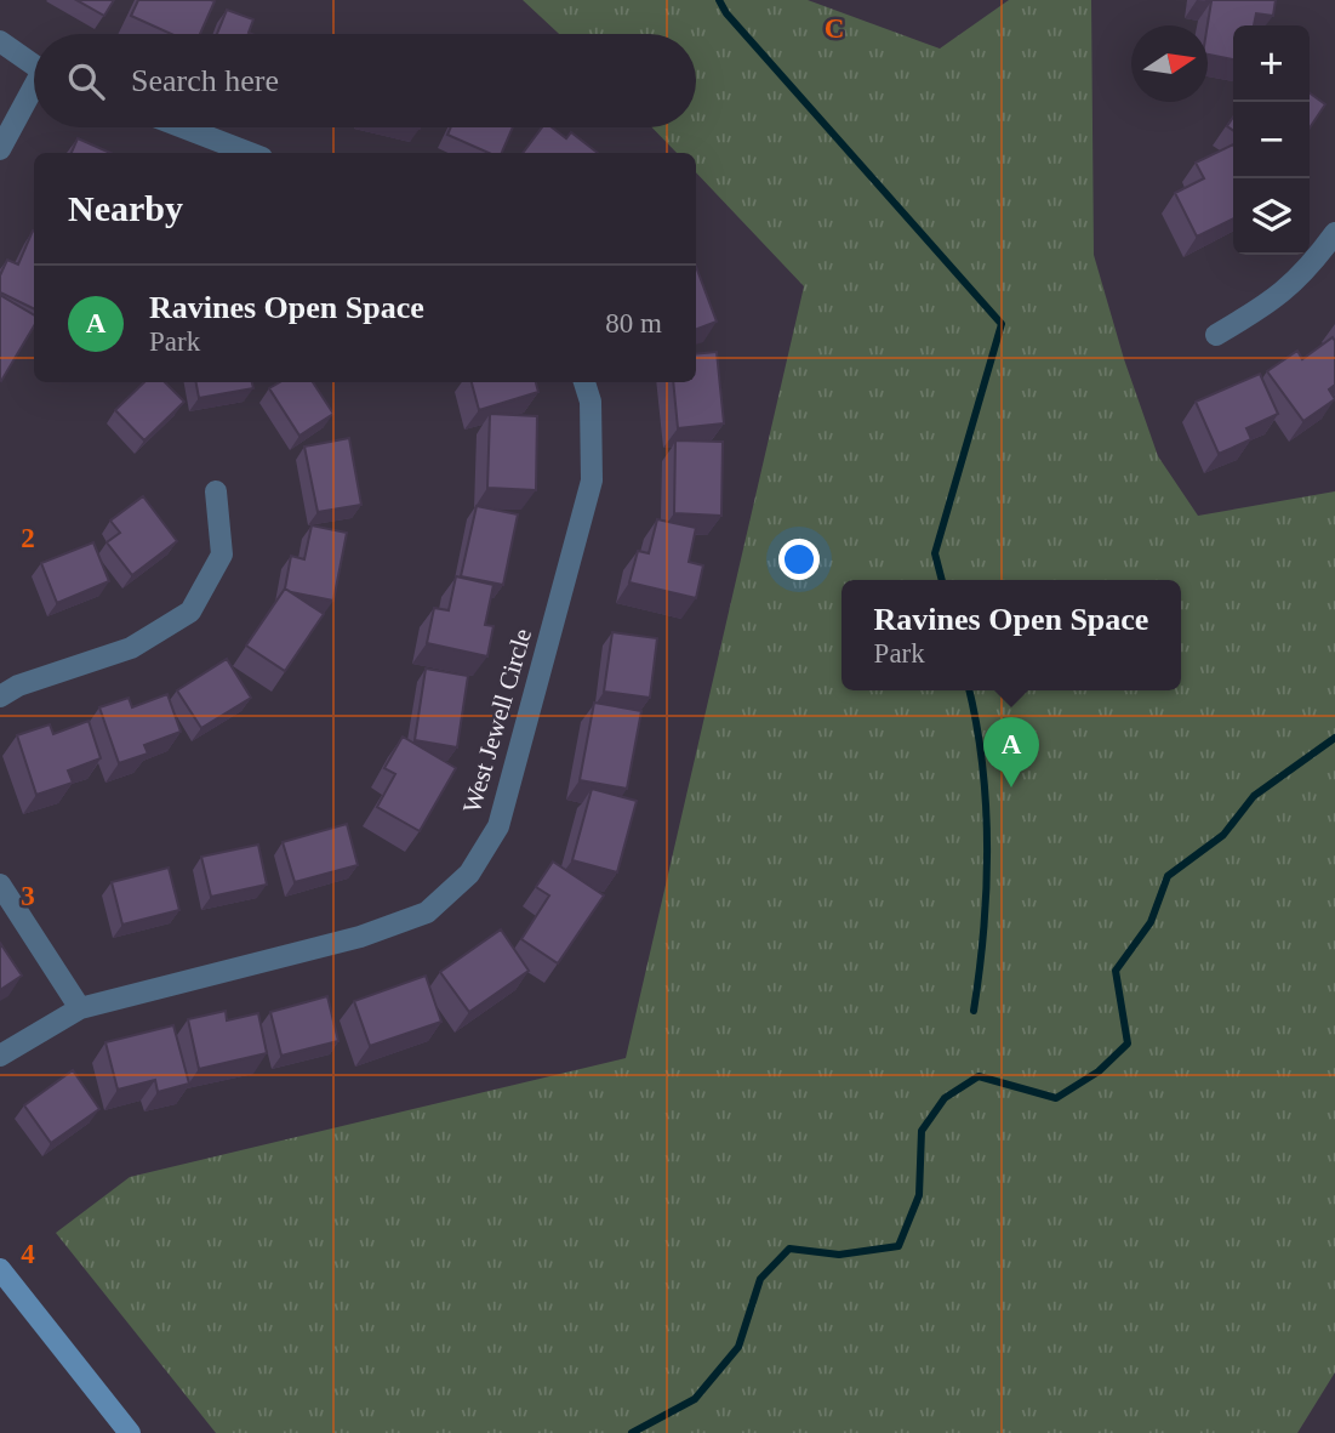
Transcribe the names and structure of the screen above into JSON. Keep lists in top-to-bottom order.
{
  "streets": {
    "street": ["West Jewell Circle"]
  },
  "north": "right",
  "page": {
    "map_buttons": ["+", "−"],
    "search": "Search here",
    "heading": "Nearby",
    "list": [
      {
        "mark": "A",
        "name": "Ravines Open Space",
        "note": "Park",
        "value": "80 m"
      }
    ],
    "popup": ["Ravines Open Space", "Park"],
    "pins": "A"
  },
  "grid": {
    "columns": ["C"],
    "rows": ["2", "3", "4"]
  }
}
